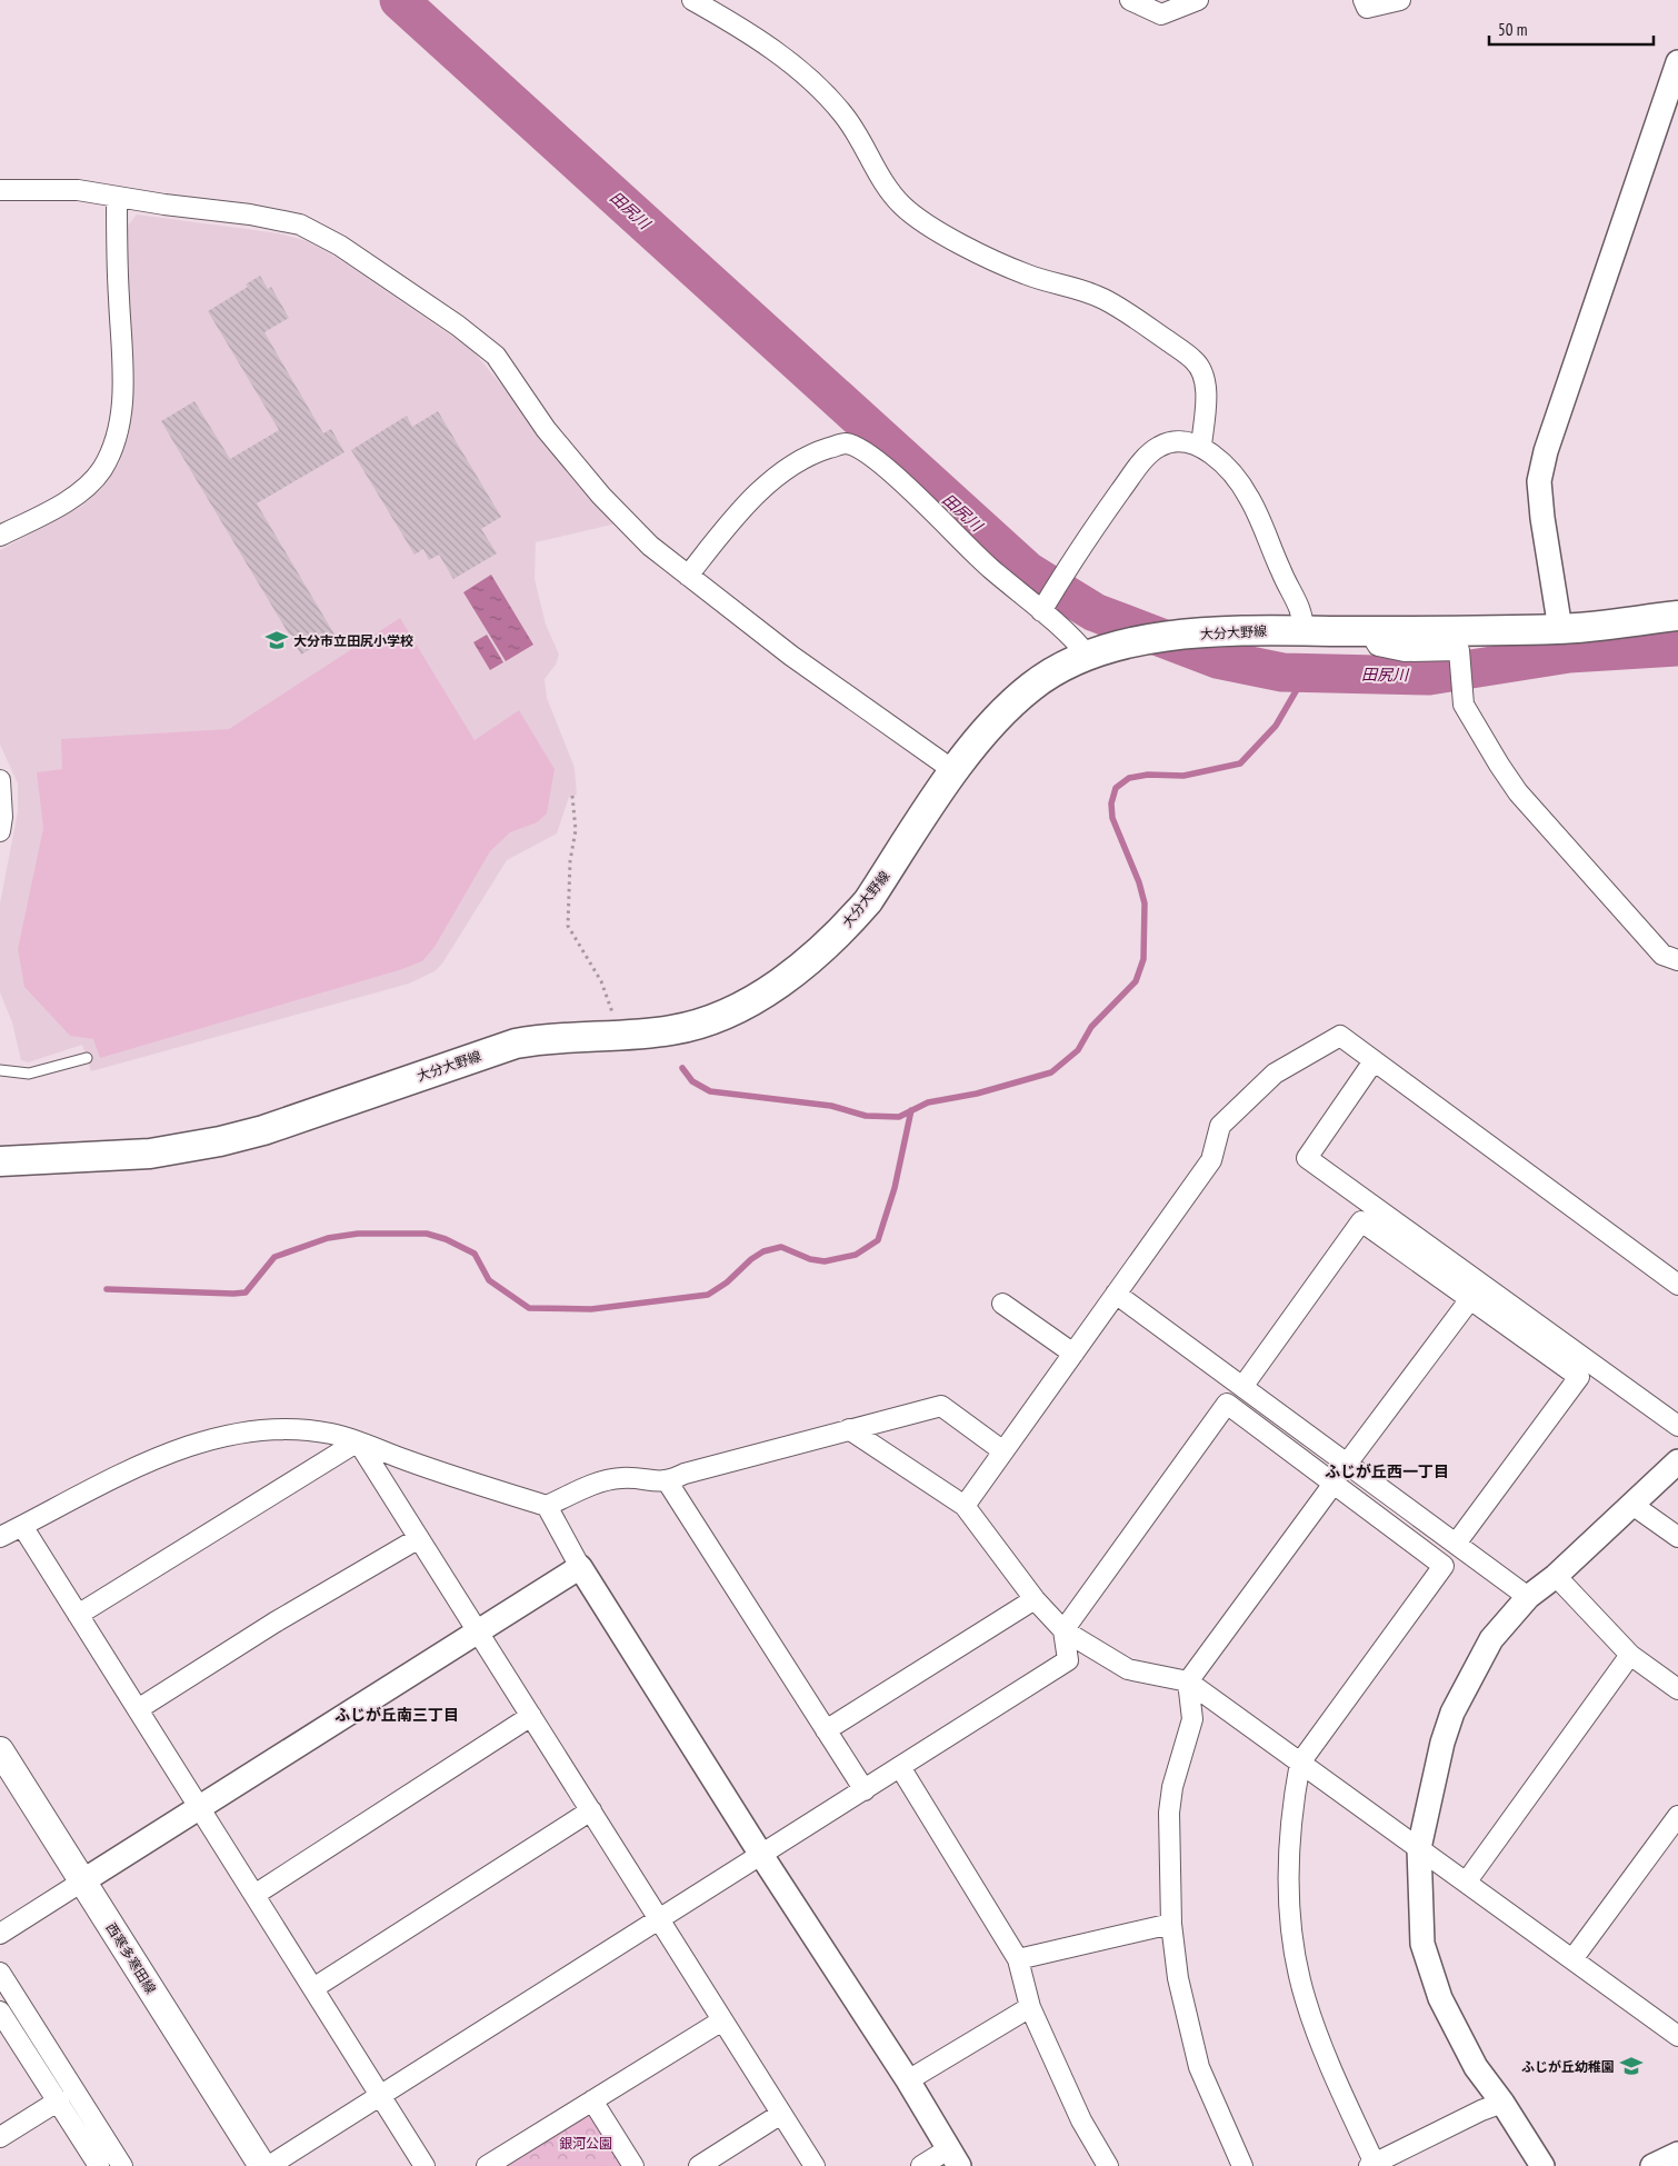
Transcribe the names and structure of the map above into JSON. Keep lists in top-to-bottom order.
{
  "streets": {
    "main road": ["大分大野線", "西寒多寒田線"]
  },
  "districts": ["ふじが丘西一丁目", "ふじが丘南三丁目"],
  "water": ["田尻川"],
  "parks": ["銀河公園"],
  "places": {
    "school or university": ["大分市立田尻小学校", "ふじが丘幼稚園"]
  },
  "scale_bar": "50 m"
}
